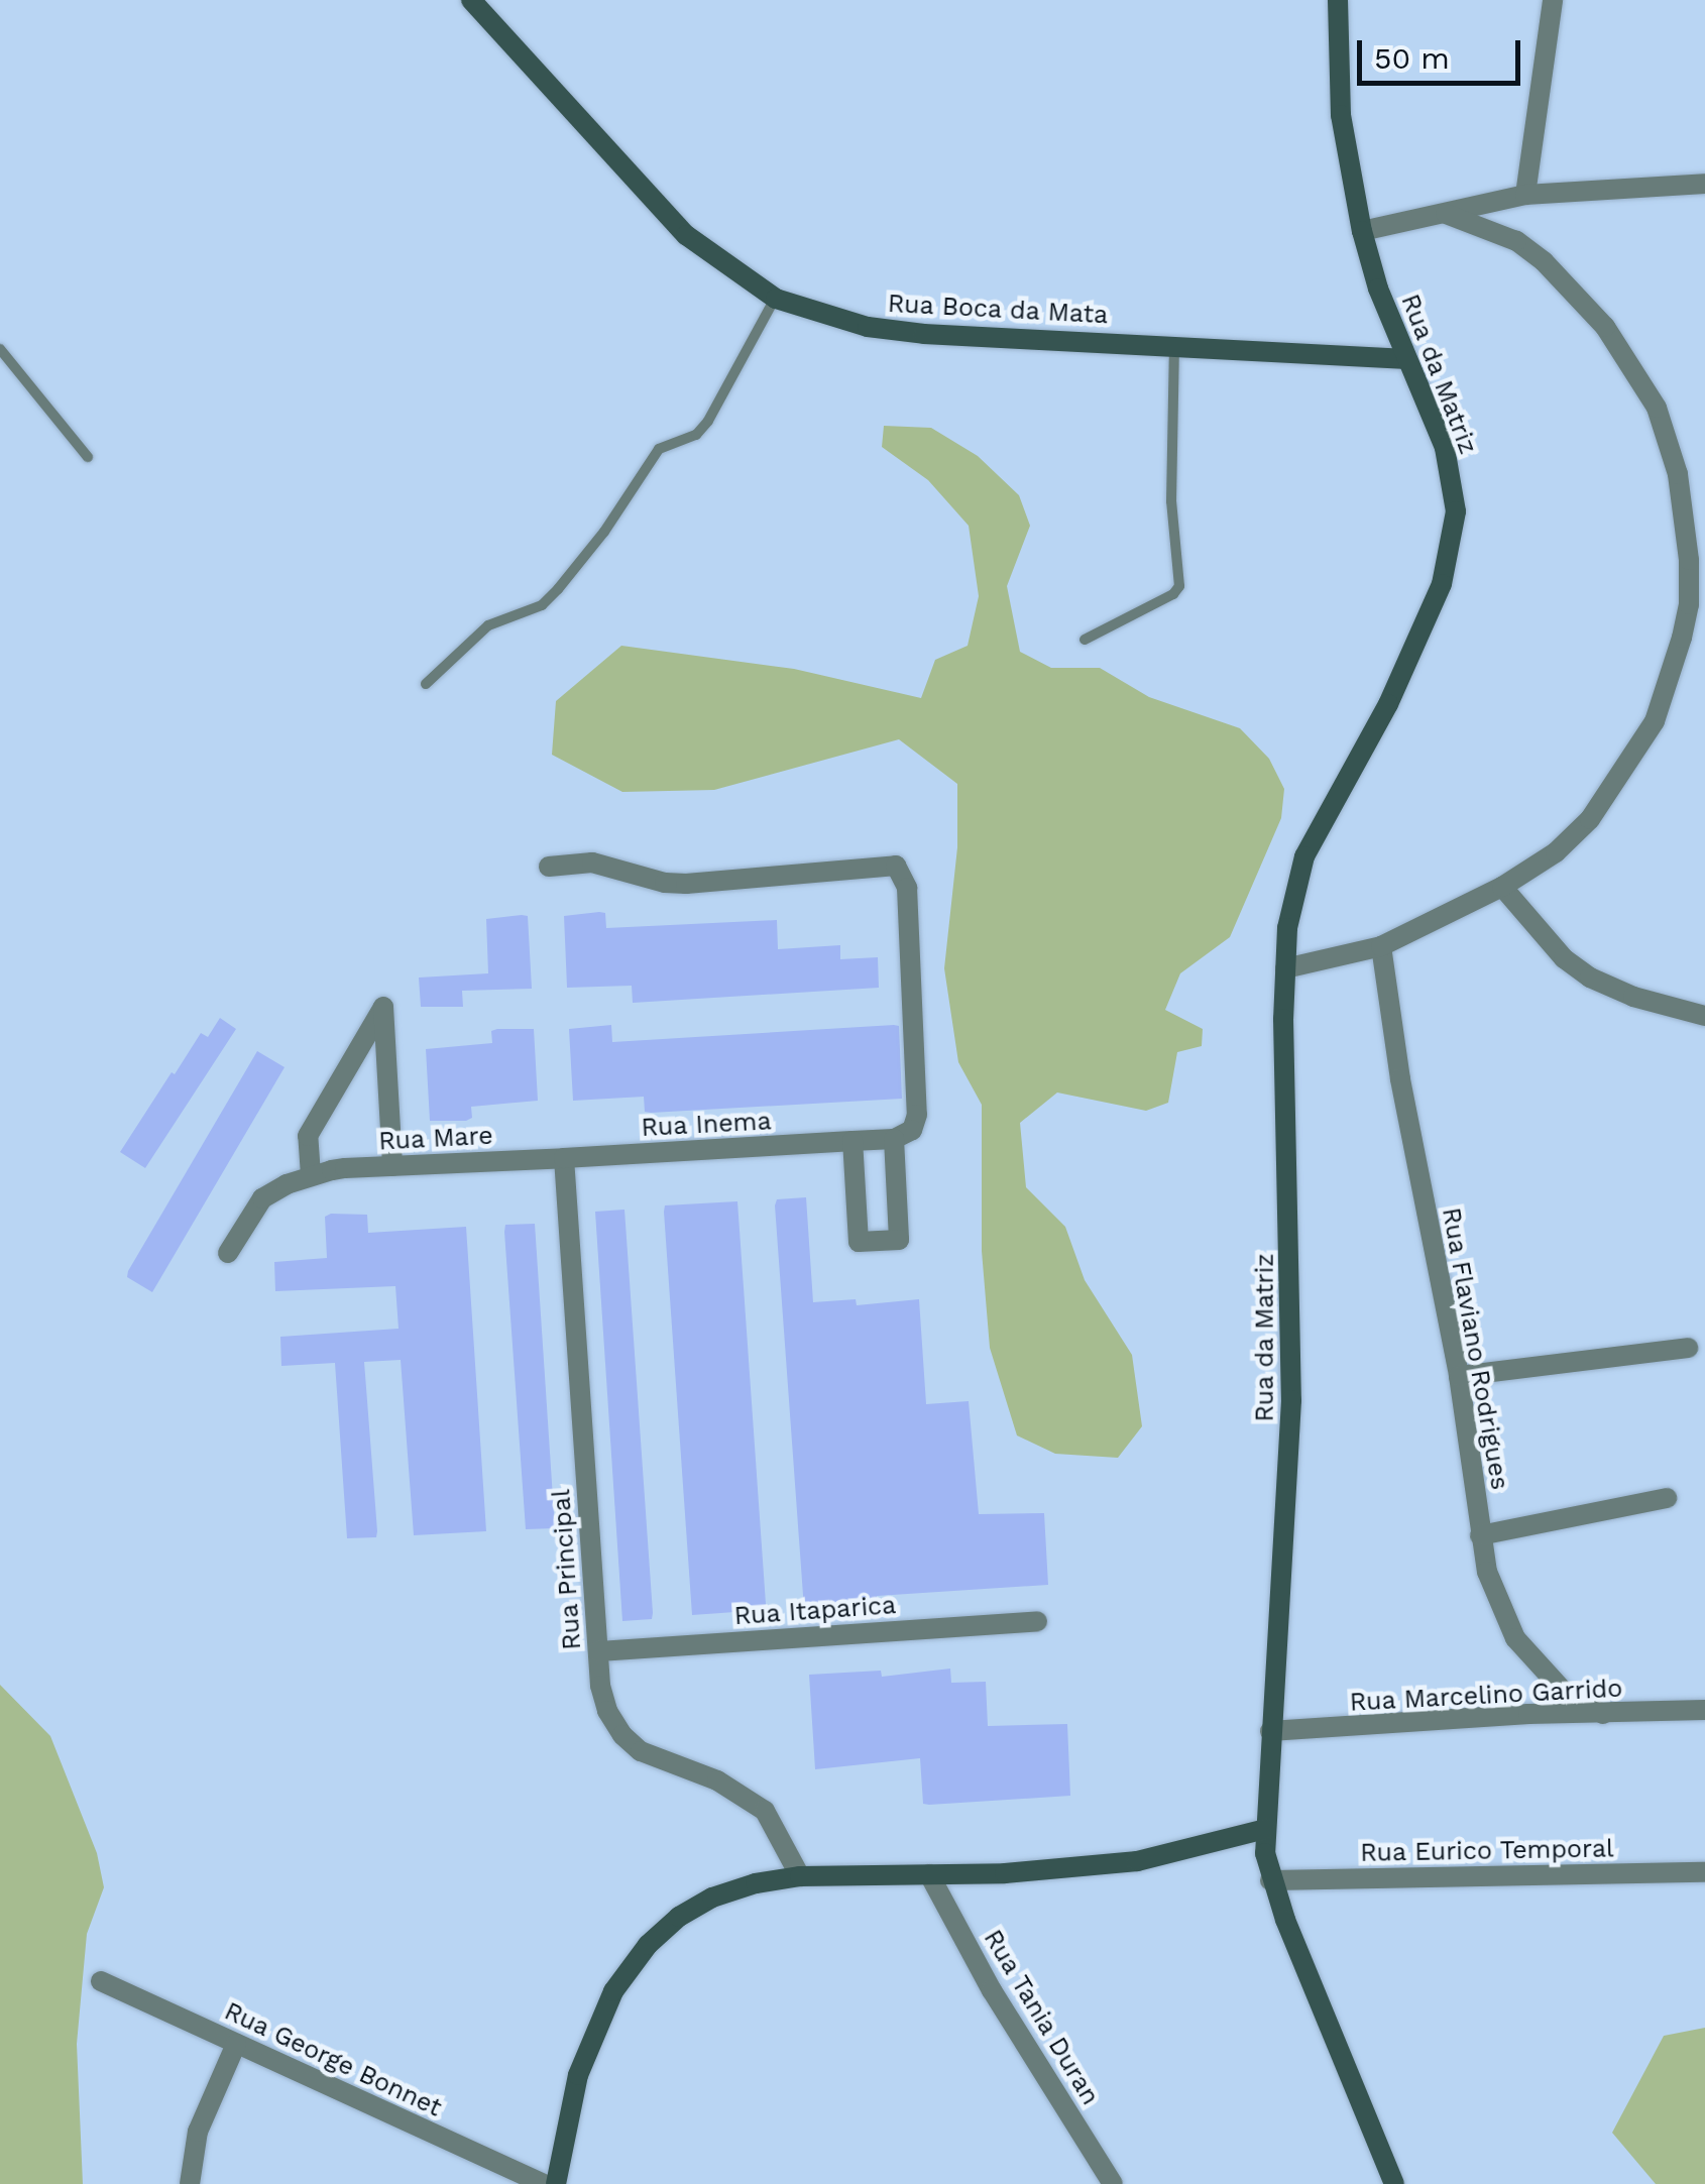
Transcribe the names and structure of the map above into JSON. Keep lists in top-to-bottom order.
{
  "streets": {
    "main road": ["Rua Boca da Mata", "Rua da Matriz"],
    "street": [
      "Rua Inema",
      "Rua Mare",
      "Rua Flaviano Rodrigues",
      "Rua Principal",
      "Rua Itaparica",
      "Rua Marcelino Garrido",
      "Rua Eurico Temporal",
      "Rua Tania Duran",
      "Rua George Bonnet"
    ]
  },
  "crossings": [
    ["Rua Boca da Mata", "Rua da Matriz"],
    ["Rua da Matriz", "Rua Marcelino Garrido"],
    ["Rua da Matriz", "Rua Eurico Temporal"],
    ["Rua Inema", "Rua Mare"],
    ["Rua Inema", "Rua Principal"],
    ["Rua Mare", "Rua Principal"],
    ["Rua Flaviano Rodrigues", "Rua Marcelino Garrido"],
    ["Rua Principal", "Rua Itaparica"]
  ],
  "scale_bar": "50 m"
}
